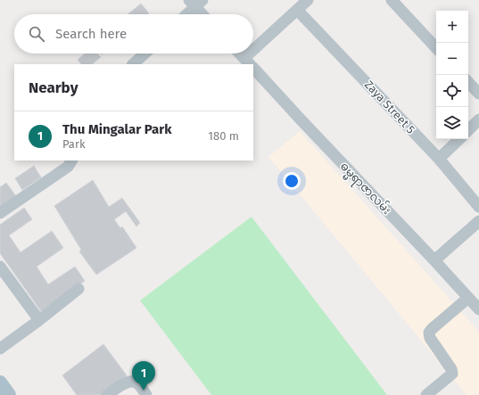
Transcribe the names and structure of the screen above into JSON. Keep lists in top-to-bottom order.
{
  "streets": {
    "street": ["Zaya Street 5", "ဓမ္မရာဇာလမ်း"]
  },
  "page": {
    "map_buttons": ["+", "−"],
    "search": "Search here",
    "heading": "Nearby",
    "list": [
      {
        "mark": "1",
        "name": "Thu Mingalar Park",
        "note": "Park",
        "value": "180 m"
      }
    ],
    "pins": "1"
  }
}
